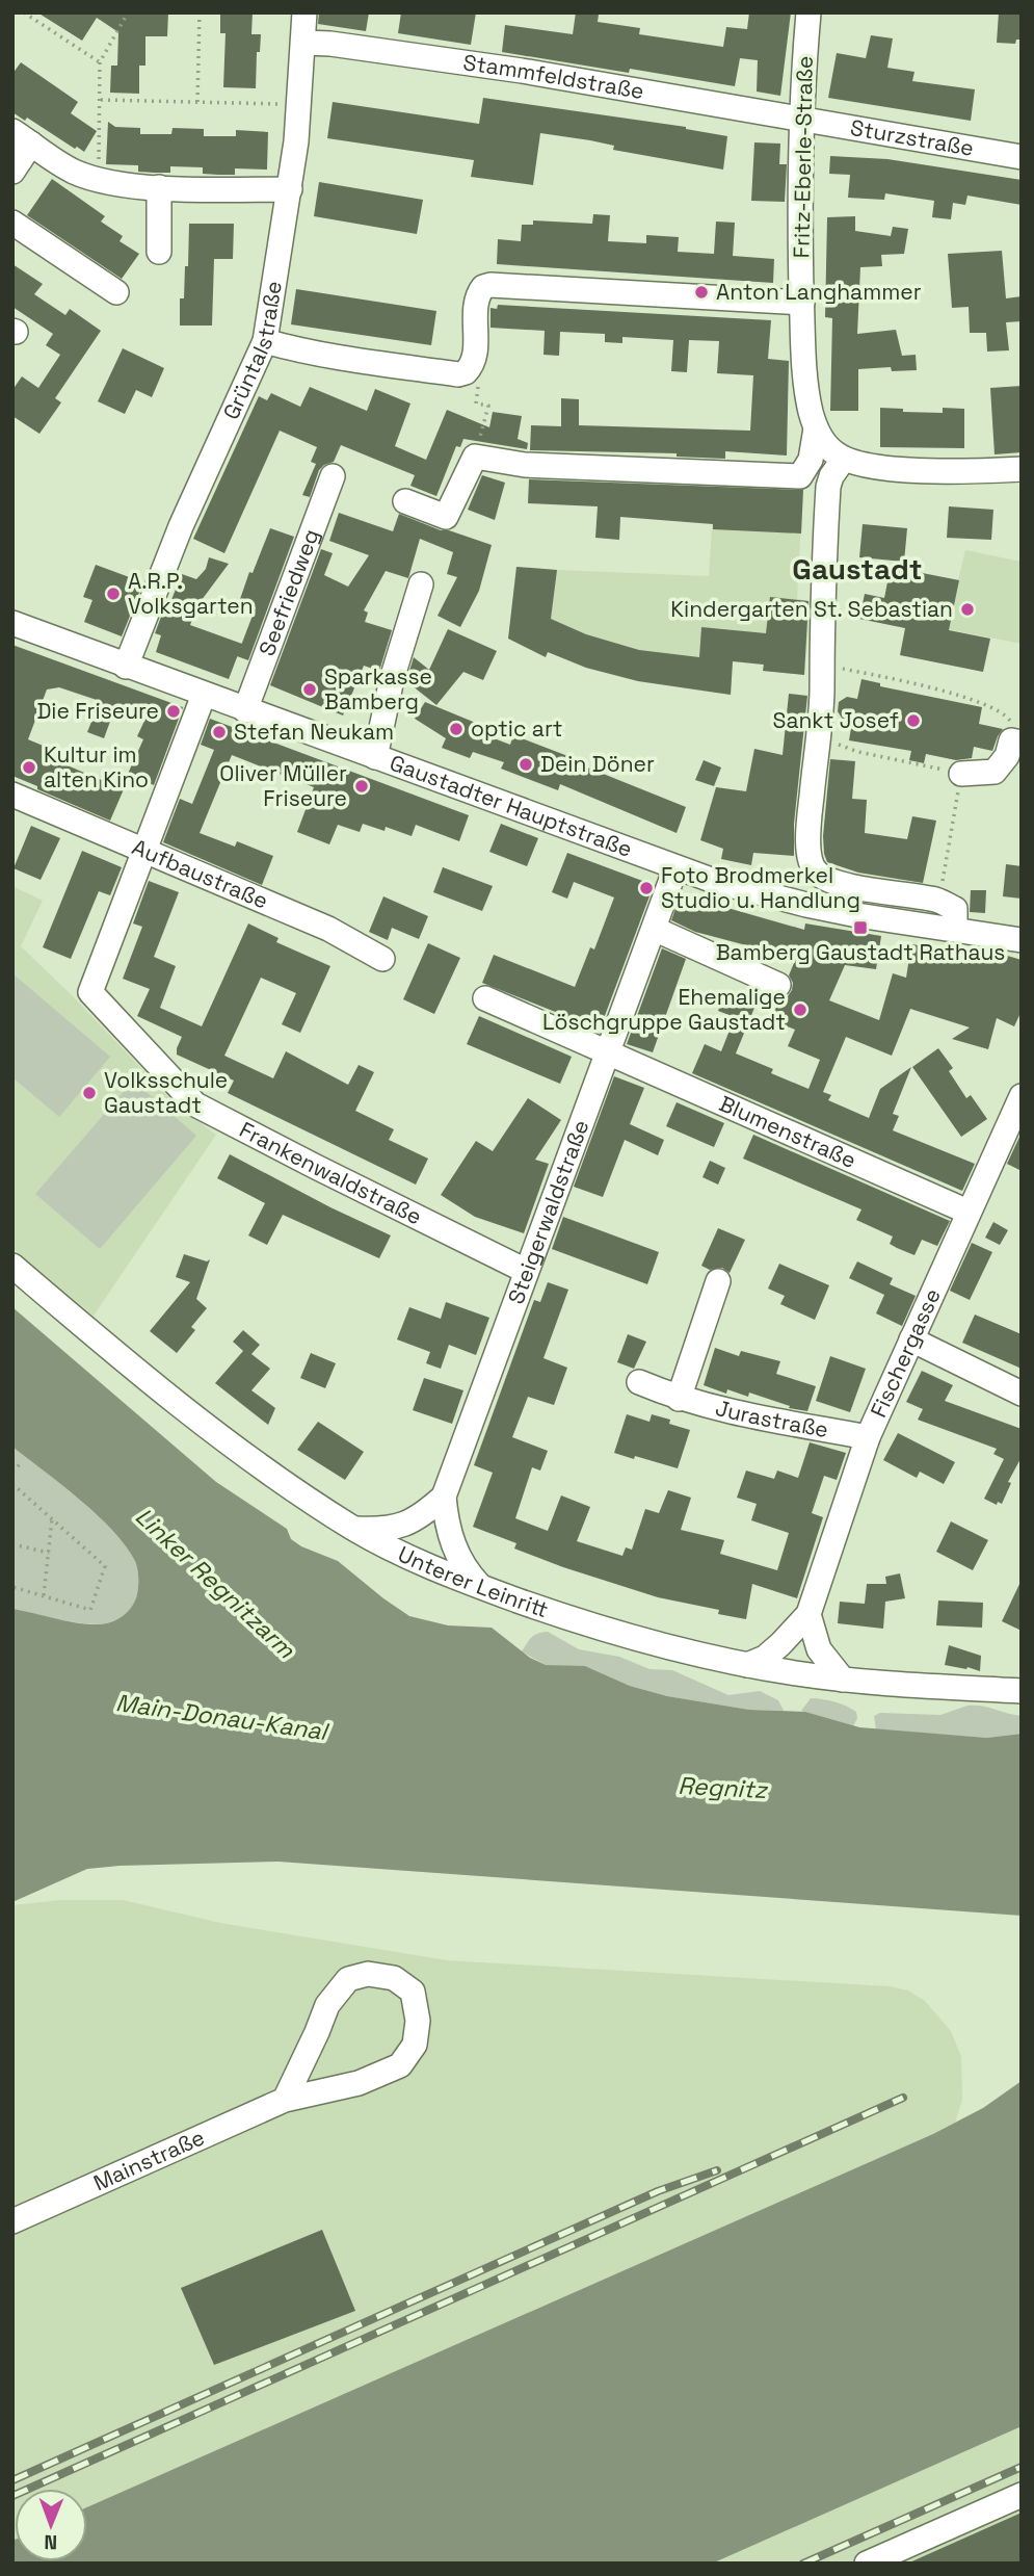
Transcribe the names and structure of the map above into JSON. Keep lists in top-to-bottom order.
{
  "streets": {
    "street": [
      "Stammfeldstraße",
      "Sturzstraße",
      "Fritz-Eberle-Straße",
      "Grüntalstraße",
      "Seefriedweg",
      "Gaustadter Hauptstraße",
      "Aufbaustraße",
      "Blumenstraße",
      "Frankenwaldstraße",
      "Steigerwaldstraße",
      "Fischergasse",
      "Jurastraße",
      "Unterer Leinritt",
      "Mainstraße"
    ]
  },
  "crossings": [
    ["Stammfeldstraße", "Sturzstraße"],
    ["Stammfeldstraße", "Fritz-Eberle-Straße"],
    ["Stammfeldstraße", "Grüntalstraße"],
    ["Sturzstraße", "Fritz-Eberle-Straße"],
    ["Grüntalstraße", "Gaustadter Hauptstraße"],
    ["Seefriedweg", "Gaustadter Hauptstraße"],
    ["Gaustadter Hauptstraße", "Steigerwaldstraße"],
    ["Aufbaustraße", "Frankenwaldstraße"],
    ["Blumenstraße", "Steigerwaldstraße"],
    ["Blumenstraße", "Fischergasse"],
    ["Frankenwaldstraße", "Steigerwaldstraße"],
    ["Steigerwaldstraße", "Unterer Leinritt"],
    ["Fischergasse", "Jurastraße"],
    ["Fischergasse", "Unterer Leinritt"]
  ],
  "districts": ["Gaustadt"],
  "water": ["Linker Regnitzarm", "Main-Donau-Kanal", "Regnitz"],
  "places": {
    "other": [
      "Anton Langhammer",
      "A.R.P. Volksgarten",
      "Kindergarten St. Sebastian",
      "Sparkasse Bamberg",
      "Die Friseure",
      "Sankt Josef",
      "optic art",
      "Stefan Neukam",
      "Dein Döner",
      "Kultur im alten Kino",
      "Oliver Müller Friseure",
      "Foto Brodmerkel Studio u. Handlung",
      "Ehemalige Löschgruppe Gaustadt",
      "Volksschule Gaustadt"
    ],
    "transit": ["Bamberg Gaustadt Rathaus"]
  },
  "north": "bottom"
}
